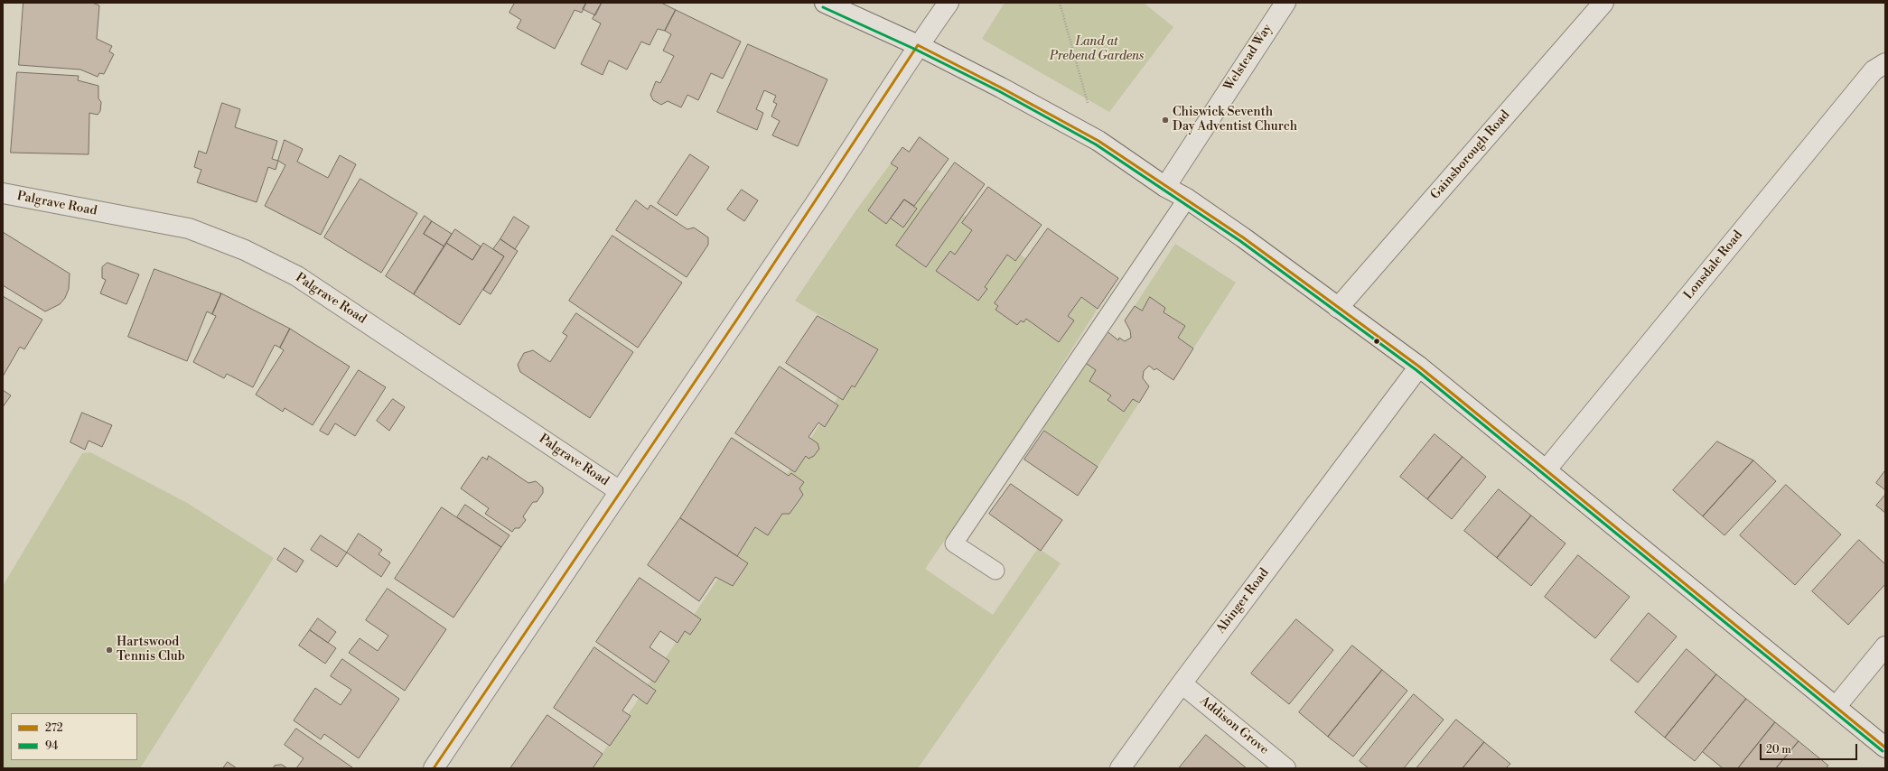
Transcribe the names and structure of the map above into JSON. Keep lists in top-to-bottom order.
{
  "streets": {
    "street": [
      "Welstead Way",
      "Gainsborough Road",
      "Palgrave Road",
      "Lonsdale Road",
      "Abinger Road",
      "Addison Grove"
    ]
  },
  "crossings": [
    ["Abinger Road", "Addison Grove"]
  ],
  "parks": ["Land at Prebend Gardens"],
  "places": ["Chiswick Seventh Day Adventist Church", "Hartswood Tennis Club"],
  "lines": ["transit line 94", "transit line 272"],
  "legend": ["272", "94"],
  "scale_bar": "20 m"
}
